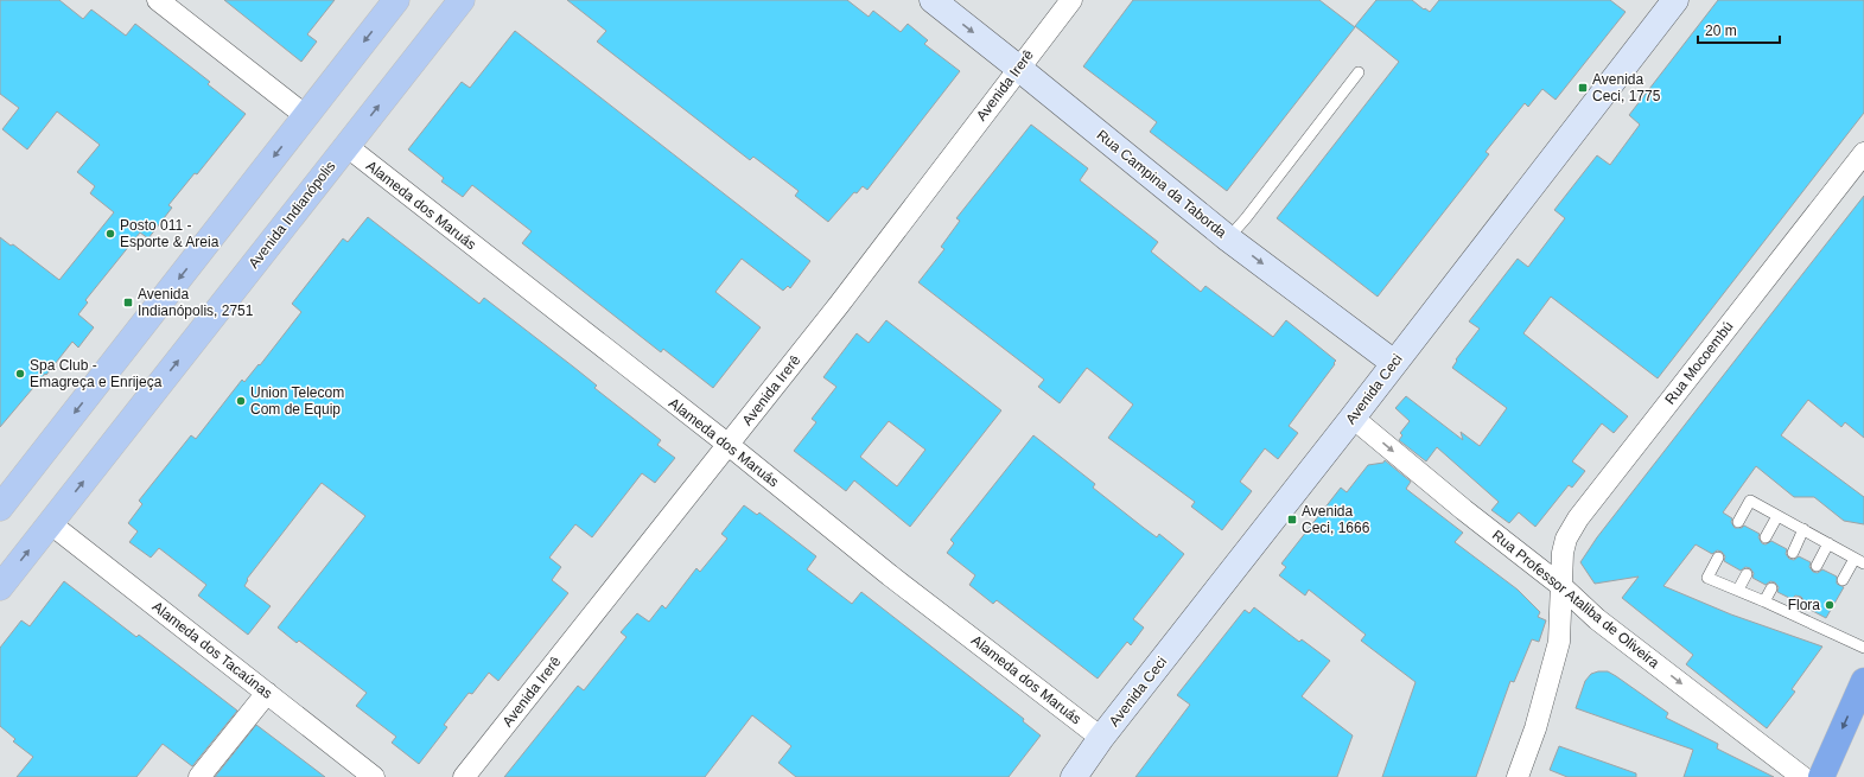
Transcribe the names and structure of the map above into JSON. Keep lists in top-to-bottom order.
{
  "streets": {
    "main road": ["Avenida Indianópolis"],
    "street": [
      "Avenida Irerê",
      "Rua Campina da Taborda",
      "Alameda dos Maruás",
      "Rua Mocoembú",
      "Avenida Ceci",
      "Rua Professor Ataliba de Oliveira",
      "Alameda dos Tacaúnas"
    ]
  },
  "crossings": [
    ["Avenida Irerê", "Rua Campina da Taborda"],
    ["Avenida Irerê", "Alameda dos Maruás"],
    ["Rua Campina da Taborda", "Avenida Ceci"],
    ["Alameda dos Maruás", "Avenida Indianópolis"],
    ["Alameda dos Maruás", "Avenida Ceci"],
    ["Avenida Indianópolis", "Alameda dos Tacaúnas"],
    ["Rua Mocoembú", "Rua Professor Ataliba de Oliveira"],
    ["Avenida Ceci", "Rua Professor Ataliba de Oliveira"]
  ],
  "one_way": ["Rua Campina da Taborda", "Rua Professor Ataliba de Oliveira"],
  "places": {
    "transit": ["Avenida Ceci, 1775", "Avenida Indianópolis, 2751", "Avenida Ceci, 1666"],
    "other": [
      "Posto 011 - Esporte & Areia",
      "Spa Club - Emagreça e Enrijeça",
      "Union Telecom Com de Equip",
      "Flora"
    ]
  },
  "scale_bar": "20 m"
}
